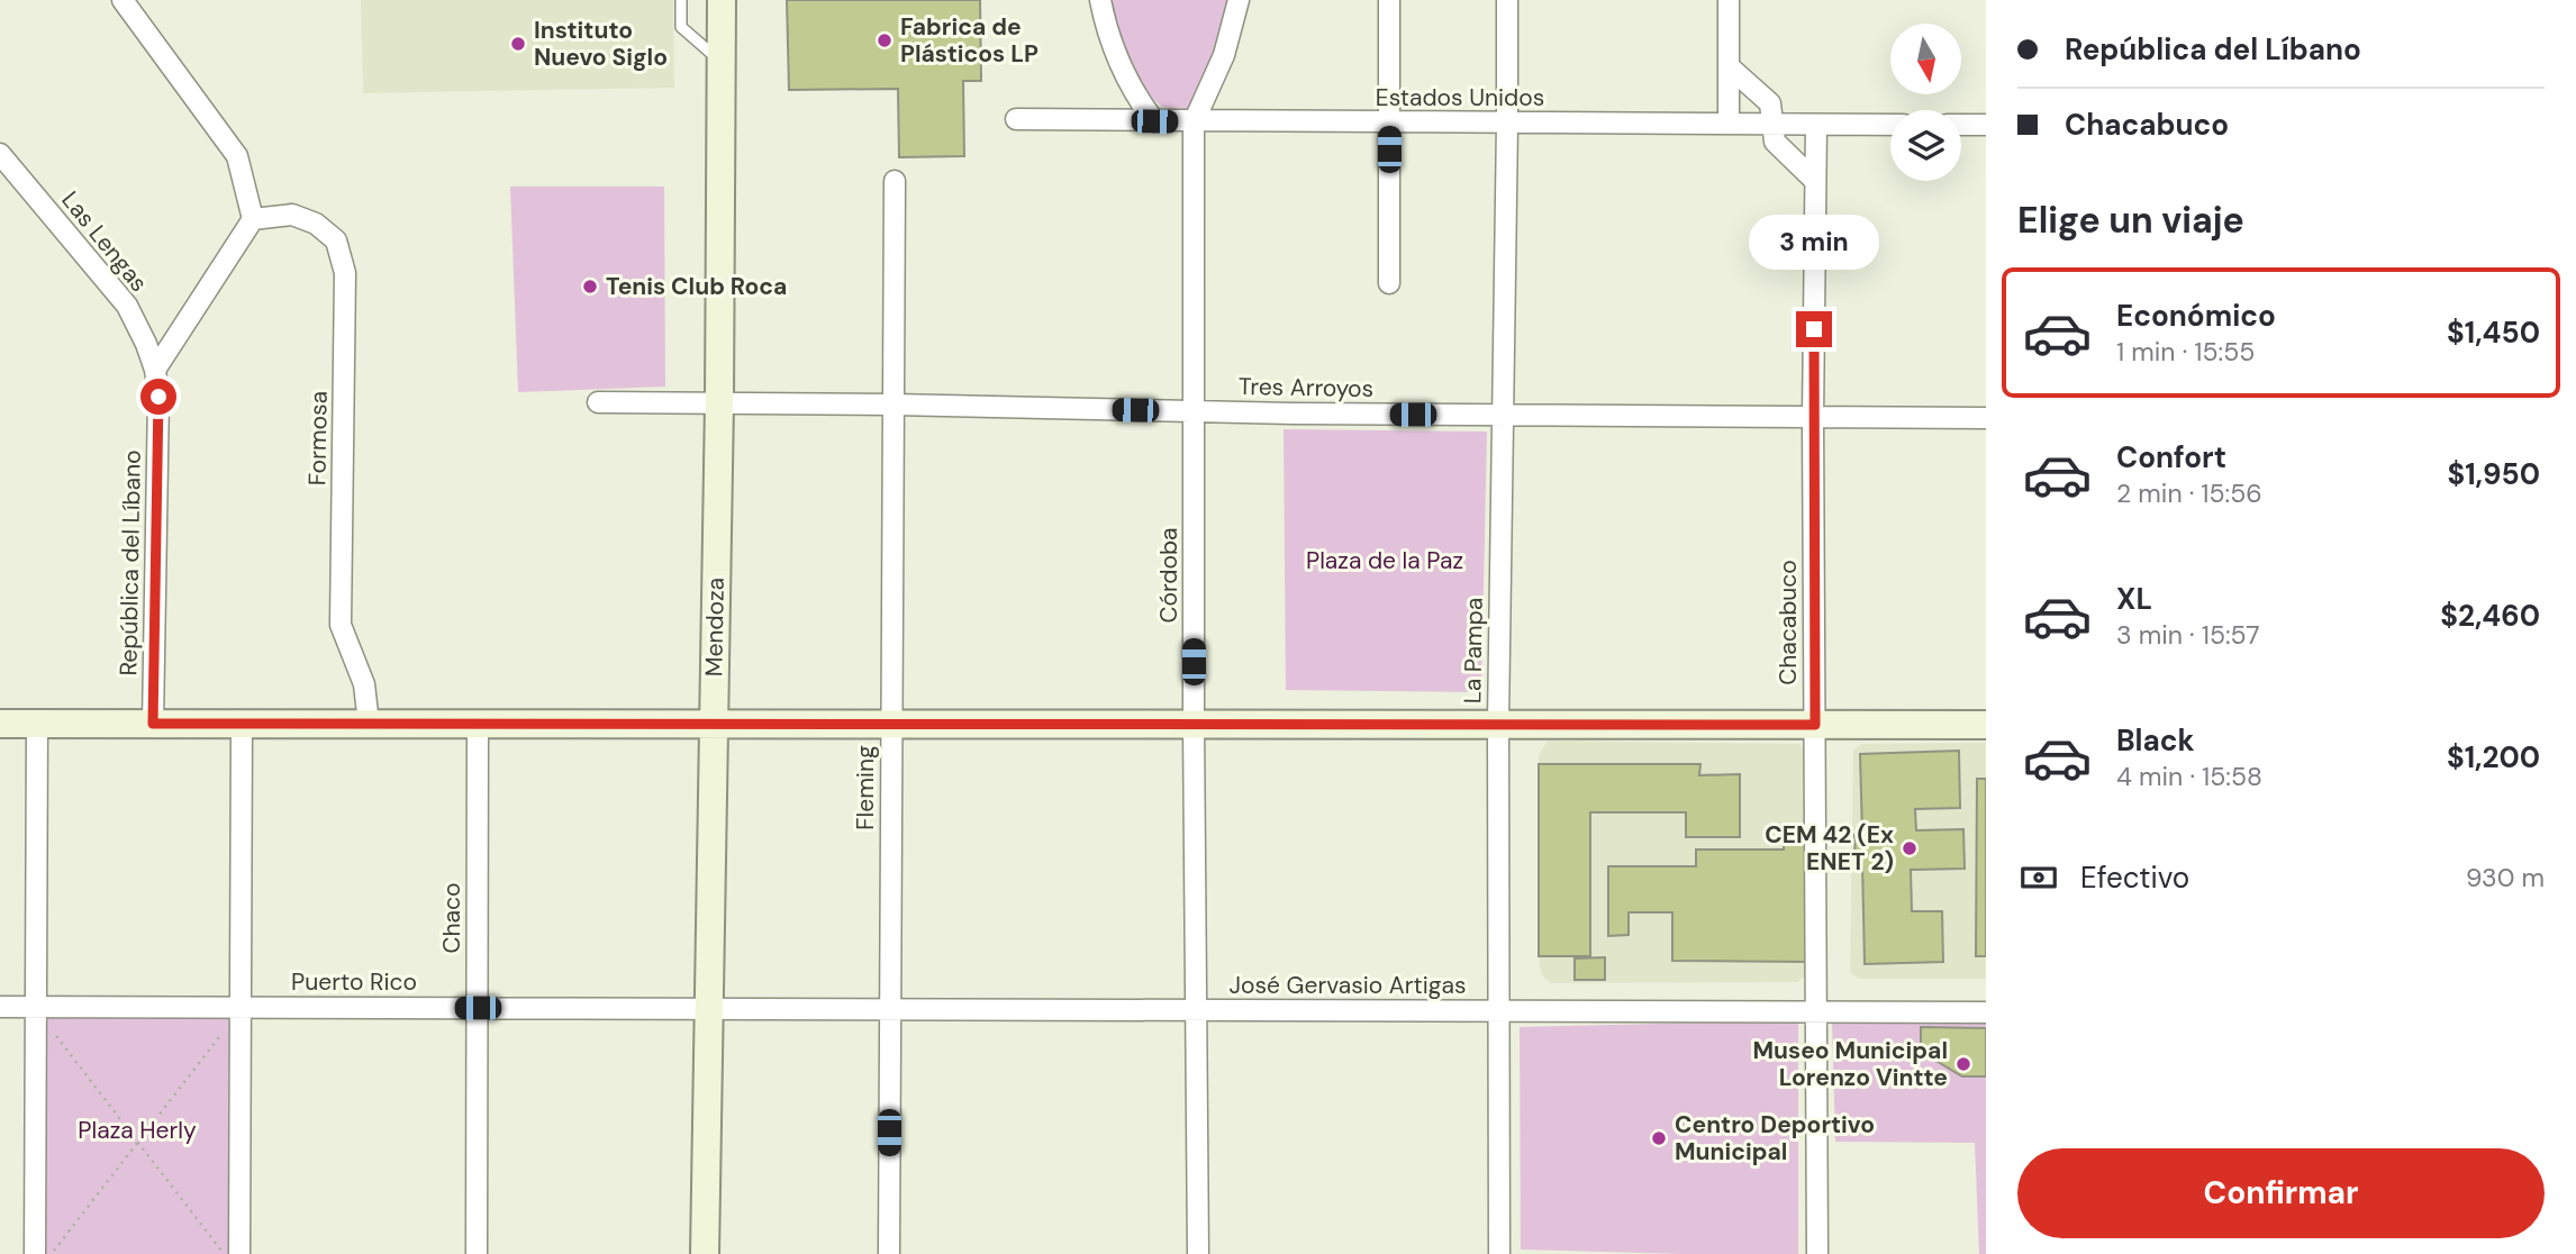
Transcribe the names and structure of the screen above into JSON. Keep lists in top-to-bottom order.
{
  "streets": {
    "main road": ["Mendoza"],
    "street": [
      "Estados Unidos",
      "Las Lengas",
      "Tres Arroyos",
      "Formosa",
      "República del Líbano",
      "Córdoba",
      "Chacabuco",
      "La Pampa",
      "Fleming",
      "Chaco",
      "Puerto Rico",
      "José Gervasio Artigas"
    ]
  },
  "crossings": [
    ["Estados Unidos", "Córdoba"],
    ["Estados Unidos", "Chacabuco"],
    ["Estados Unidos", "La Pampa"],
    ["Las Lengas", "República del Líbano"],
    ["Tres Arroyos", "Córdoba"],
    ["Tres Arroyos", "Chacabuco"],
    ["Tres Arroyos", "Mendoza"],
    ["Tres Arroyos", "La Pampa"],
    ["Tres Arroyos", "Fleming"],
    ["Córdoba", "José Gervasio Artigas"],
    ["Chacabuco", "José Gervasio Artigas"],
    ["Mendoza", "Puerto Rico"],
    ["Mendoza", "José Gervasio Artigas"],
    ["La Pampa", "José Gervasio Artigas"],
    ["Fleming", "José Gervasio Artigas"],
    ["Chaco", "Puerto Rico"],
    ["Puerto Rico", "José Gervasio Artigas"]
  ],
  "parks": ["Plaza de la Paz", "Plaza Herly"],
  "places": [
    "Fabrica de Plásticos LP",
    "Instituto Nuevo Siglo",
    "Tenis Club Roca",
    "CEM 42 (Ex ENET 2)",
    "Museo Municipal Lorenzo Vintte",
    "Centro Deportivo Municipal"
  ],
  "north": "bottom",
  "page": {
    "banner": ["República del Líbano", "Chacabuco"],
    "heading": "Elige un viaje",
    "bubble": "3 min",
    "list": [
      {
        "name": "Económico",
        "note": "1 min · 15:55",
        "value": "$1,450"
      },
      {
        "name": "Confort",
        "note": "2 min · 15:56",
        "value": "$1,950"
      },
      {
        "name": "XL",
        "note": "3 min · 15:57",
        "value": "$2,460"
      },
      {
        "name": "Black",
        "note": "4 min · 15:58",
        "value": "$1,200"
      }
    ],
    "pay": ["Efectivo", "930 m"],
    "buttons": "Confirmar"
  }
}
